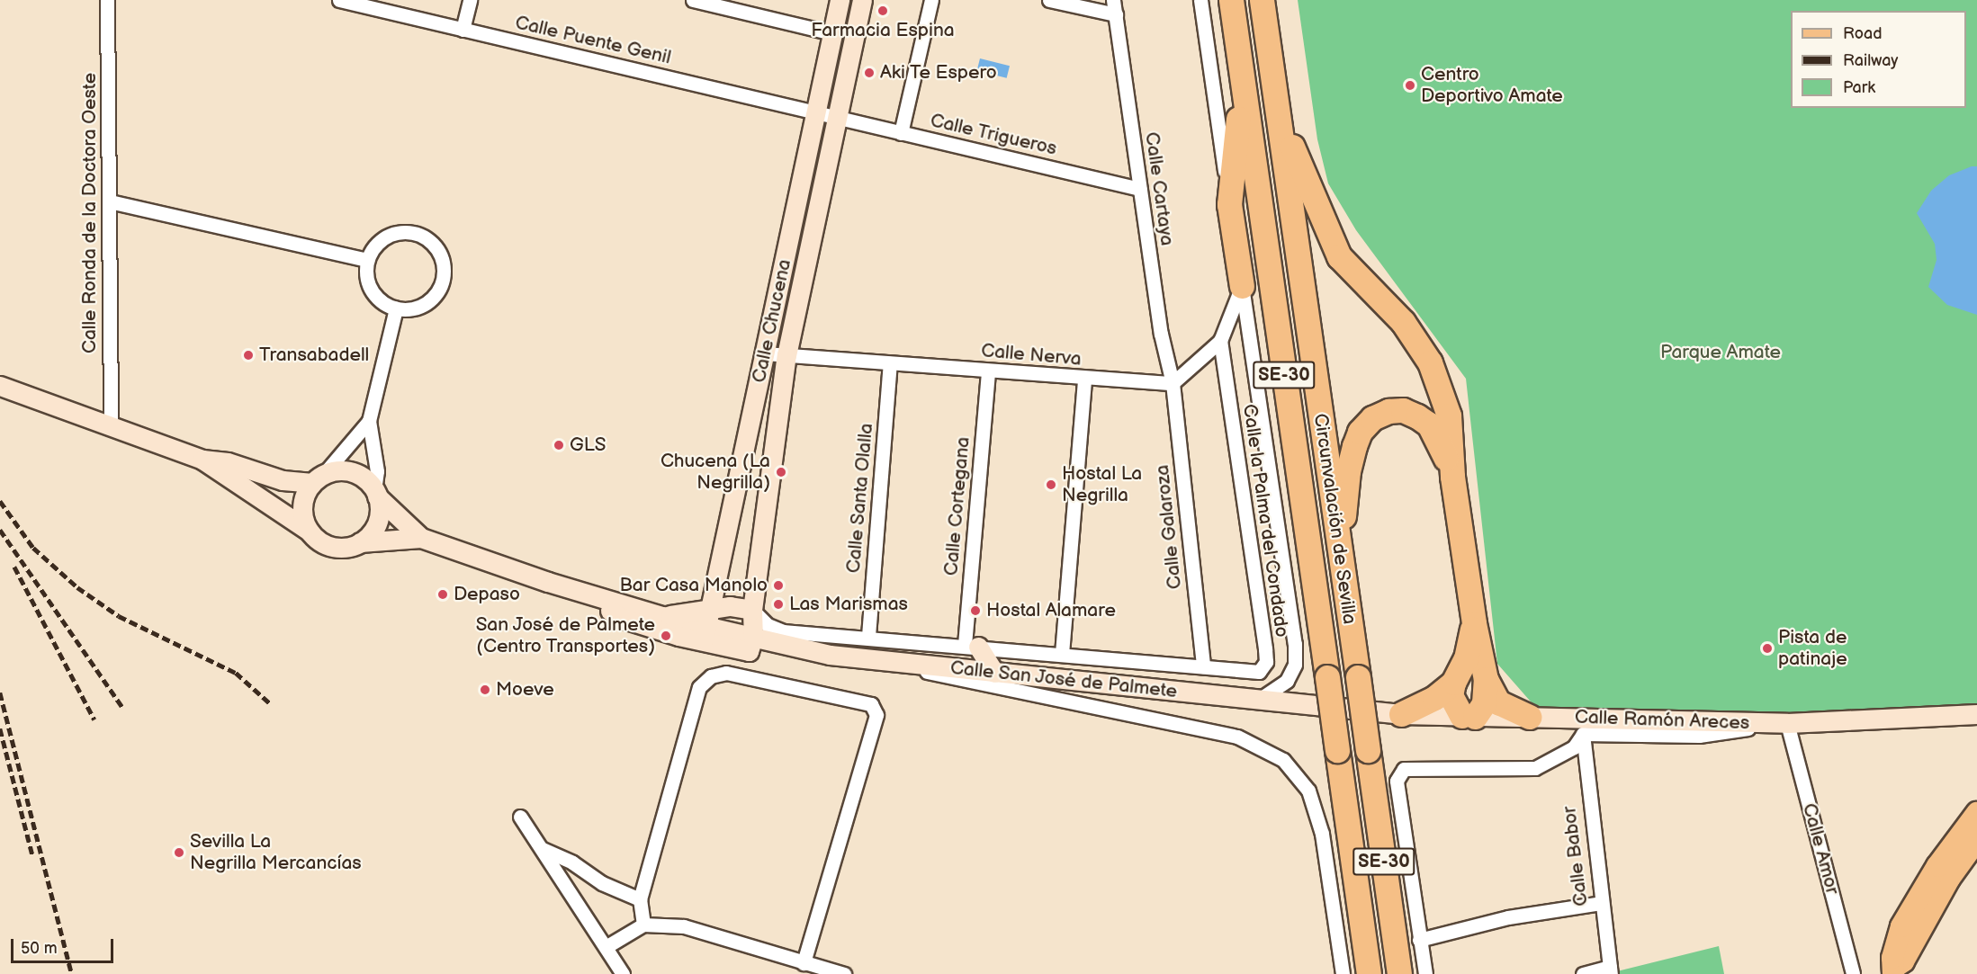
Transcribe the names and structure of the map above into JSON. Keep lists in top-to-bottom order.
{
  "streets": {
    "highway": ["SE-30", "Circunvalación de Sevilla"],
    "street": [
      "Calle Puente Genil",
      "Calle Trigueros",
      "Calle Cartaya",
      "Calle Ronda de la Doctora Oeste",
      "Calle Chucena",
      "Calle Nerva",
      "Calle Santa Olalla",
      "Calle Cortegana",
      "Calle la Palma del Condado",
      "Calle Galaroza",
      "Calle San José de Palmete",
      "Calle Ramón Areces",
      "Calle Amor",
      "Calle Babor"
    ]
  },
  "crossings": [
    ["Calle Puente Genil", "Calle Trigueros"],
    ["Calle Puente Genil", "Calle Chucena"],
    ["Calle Trigueros", "Calle Cartaya"],
    ["Calle Trigueros", "Calle Chucena"],
    ["Calle Cartaya", "Calle Nerva"],
    ["Calle Cartaya", "Calle Galaroza"],
    ["Calle Chucena", "Calle Nerva"],
    ["Calle Chucena", "Calle San José de Palmete"],
    ["Calle Nerva", "Calle Santa Olalla"],
    ["Calle Nerva", "Calle Cortegana"],
    ["Calle Nerva", "Calle Galaroza"],
    ["Calle Santa Olalla", "Calle San José de Palmete"],
    ["Calle Cortegana", "Calle San José de Palmete"],
    ["Calle la Palma del Condado", "Calle San José de Palmete"],
    ["Calle Galaroza", "Calle San José de Palmete"],
    ["Calle San José de Palmete", "Calle Ramón Areces"],
    ["Calle Ramón Areces", "Calle Amor"]
  ],
  "parks": ["Parque Amate"],
  "places": [
    "Farmacia Espina",
    "Aki Te Espero",
    "Centro Deportivo Amate",
    "Transabadell",
    "GLS",
    "Chucena (La Negrilla)",
    "Hostal La Negrilla",
    "Bar Casa Manolo",
    "Depaso",
    "Las Marismas",
    "Hostal Alamare",
    "San José de Palmete (Centro Transportes)",
    "Pista de patinaje",
    "Moeve",
    "Sevilla La Negrilla Mercancías"
  ],
  "legend": ["Road", "Railway", "Park"],
  "scale_bar": "50 m"
}
